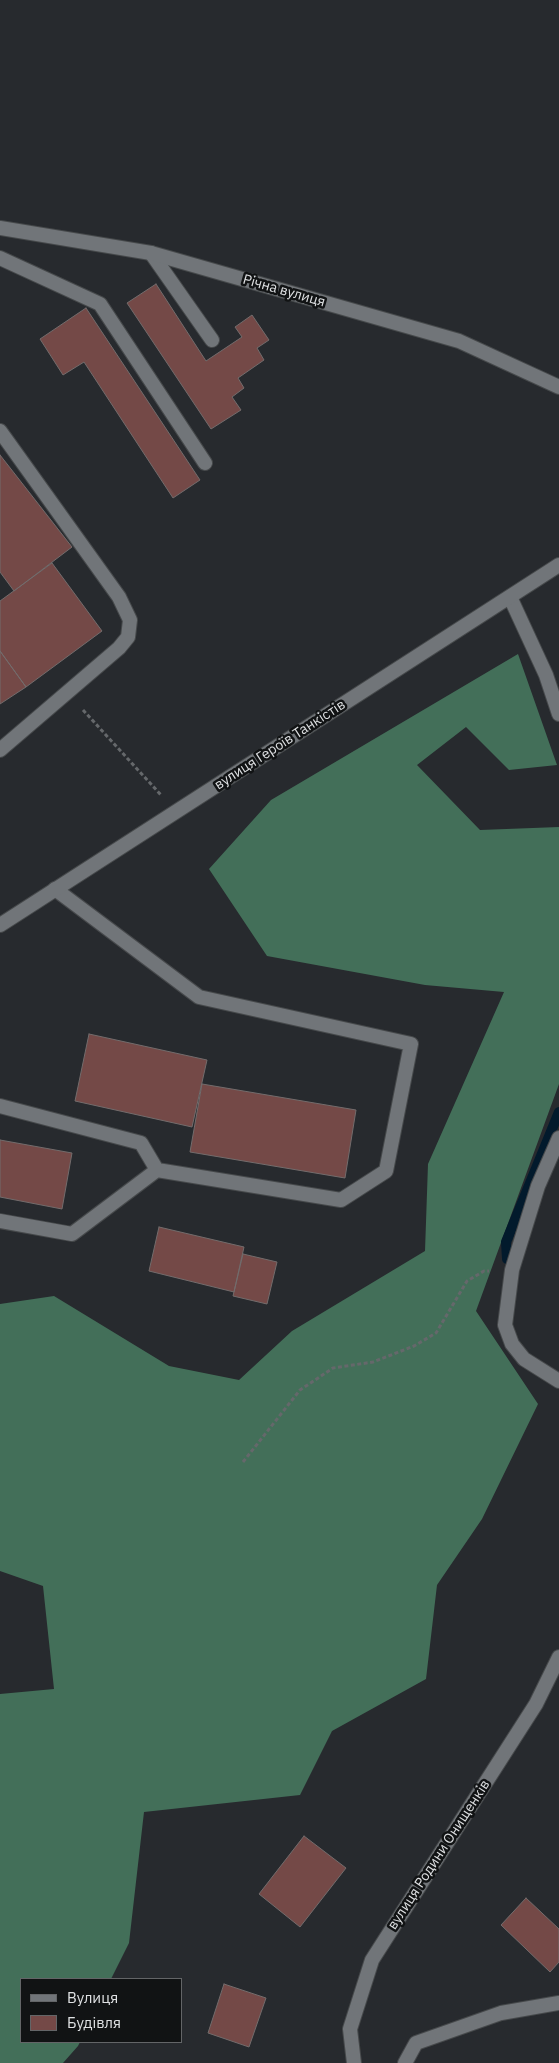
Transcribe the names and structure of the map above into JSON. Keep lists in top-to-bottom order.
{
  "streets": {
    "street": ["Річна вулиця", "вулиця Героїв Танкістів", "вулиця Родини Онищенків"]
  },
  "legend": ["Вулиця", "Будівля"]
}
